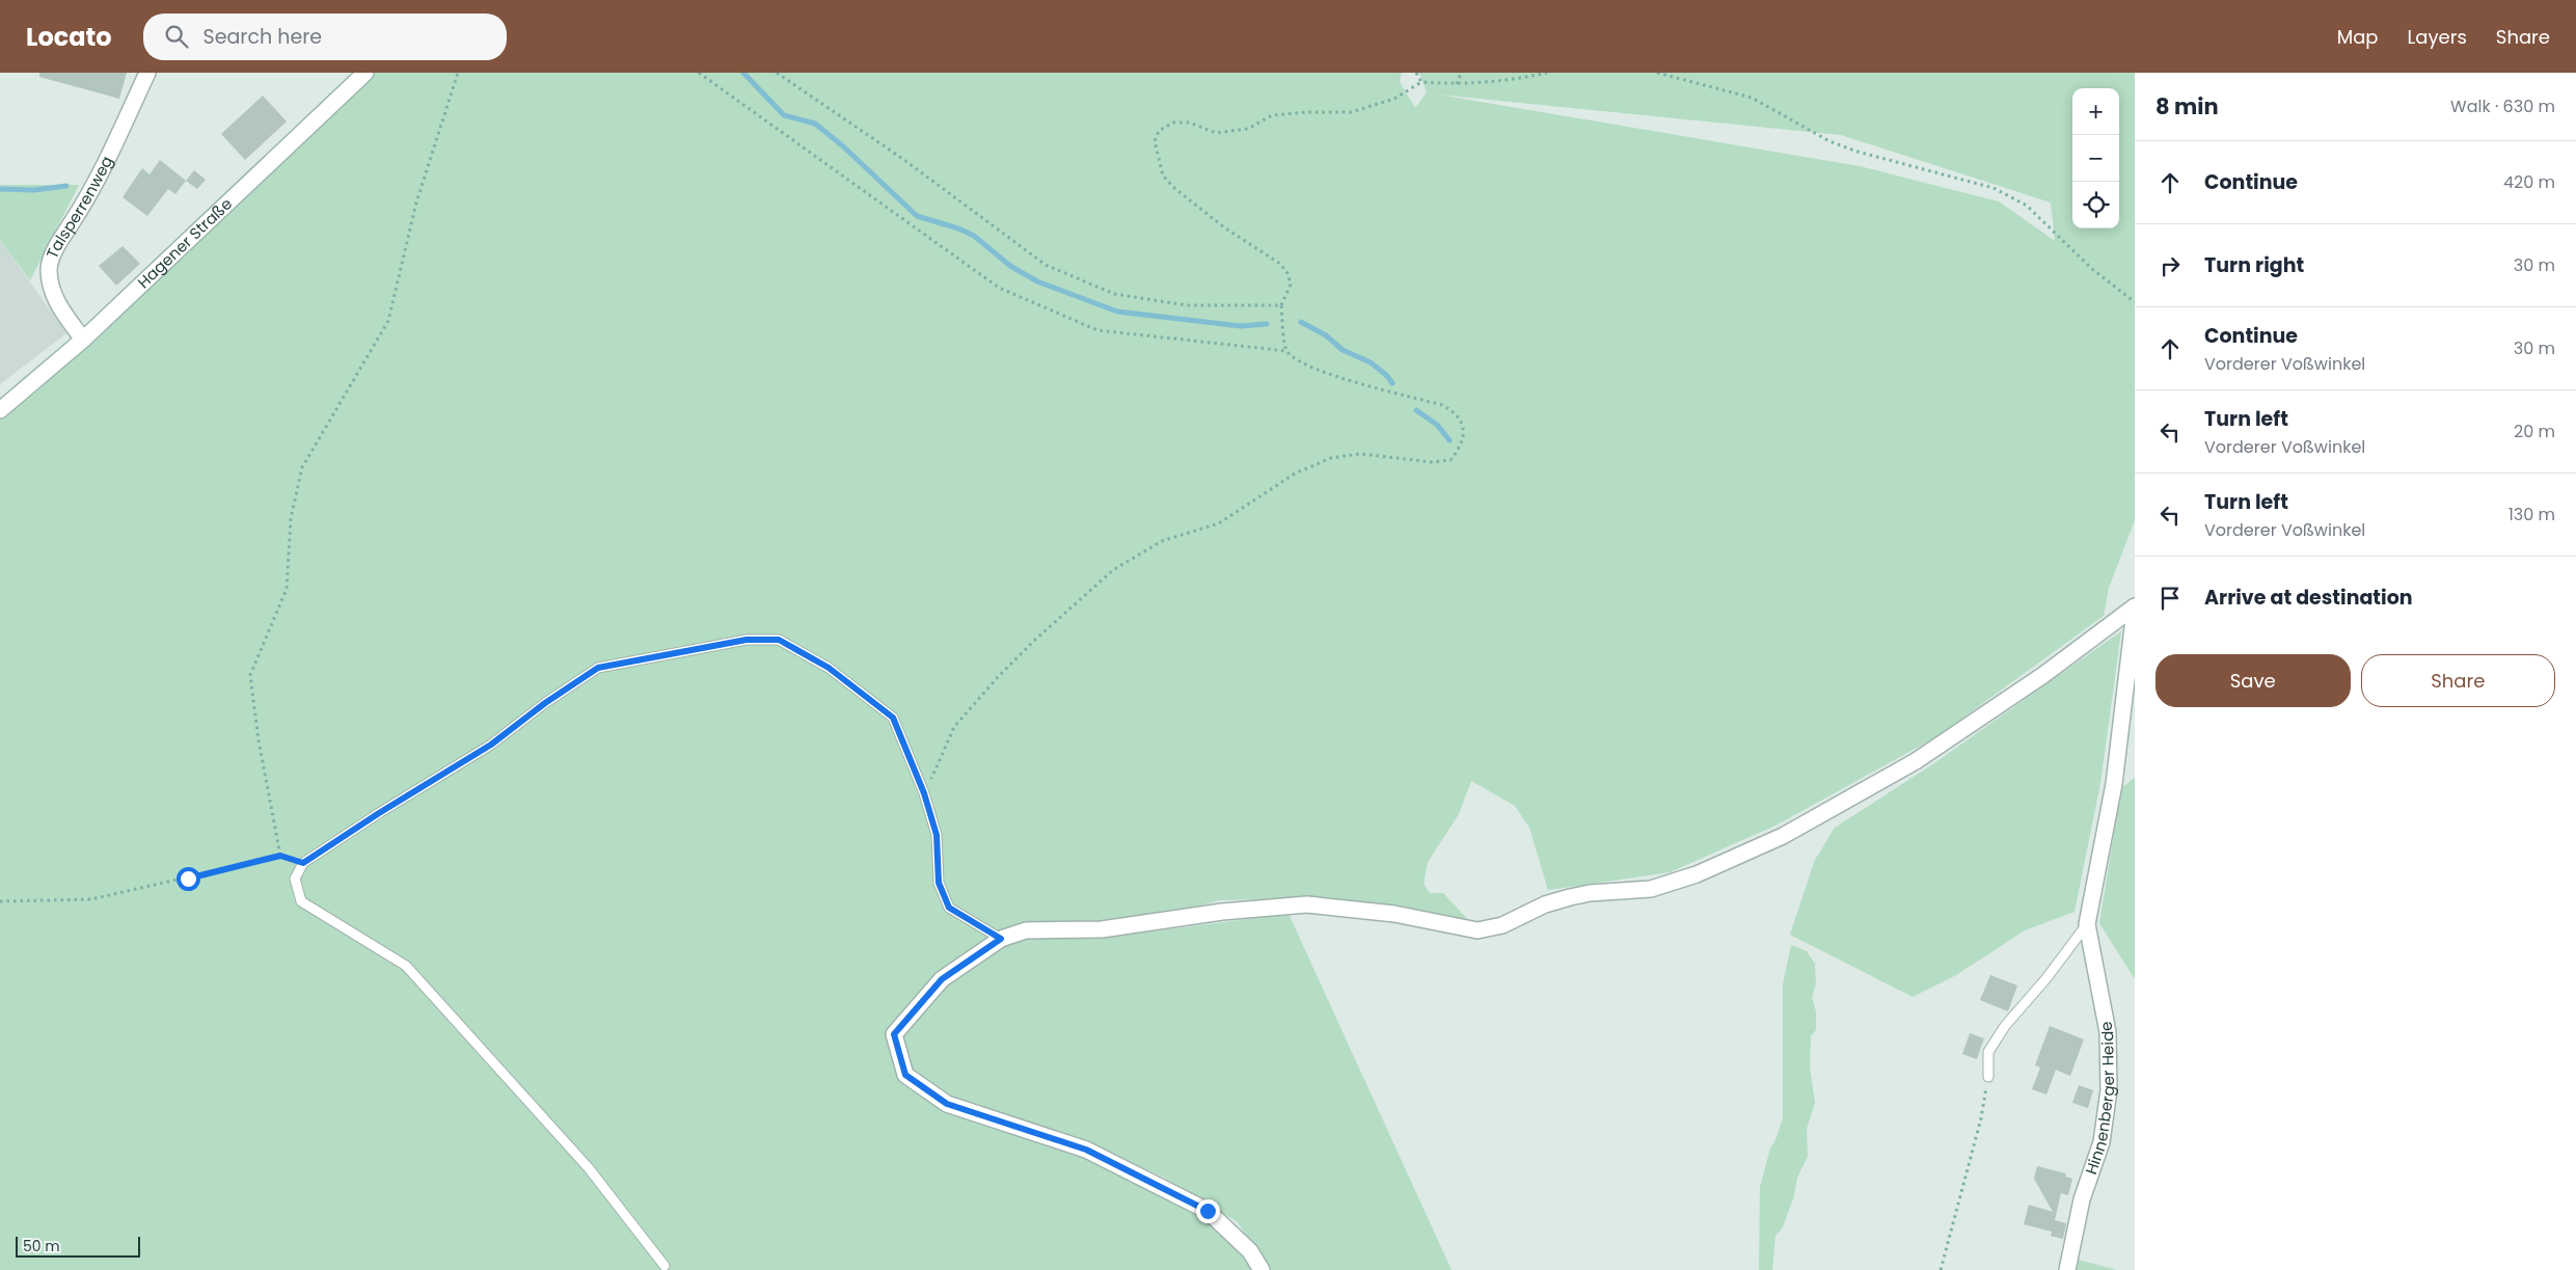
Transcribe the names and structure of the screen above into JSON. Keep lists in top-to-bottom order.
{
  "streets": {
    "street": ["Talsperrenweg", "Hagener Straße", "Hinnenberger Heide"]
  },
  "crossings": [
    ["Talsperrenweg", "Hagener Straße"]
  ],
  "scale_bar": "50 m",
  "page": {
    "header": "Locato",
    "search": "Search here",
    "nav": ["Map", "Layers", "Share"],
    "heading": ["8 min", "Walk · 630 m"],
    "map_buttons": ["+", "−"],
    "list": [
      ["Continue", "420 m"],
      ["Turn right", "30 m"],
      ["Continue", "Vorderer Voßwinkel", "30 m"],
      ["Turn left", "Vorderer Voßwinkel", "20 m"],
      ["Turn left", "Vorderer Voßwinkel", "130 m"],
      "Arrive at destination"
    ],
    "buttons": ["Save", "Share"],
    "scale": "50 m"
  }
}
